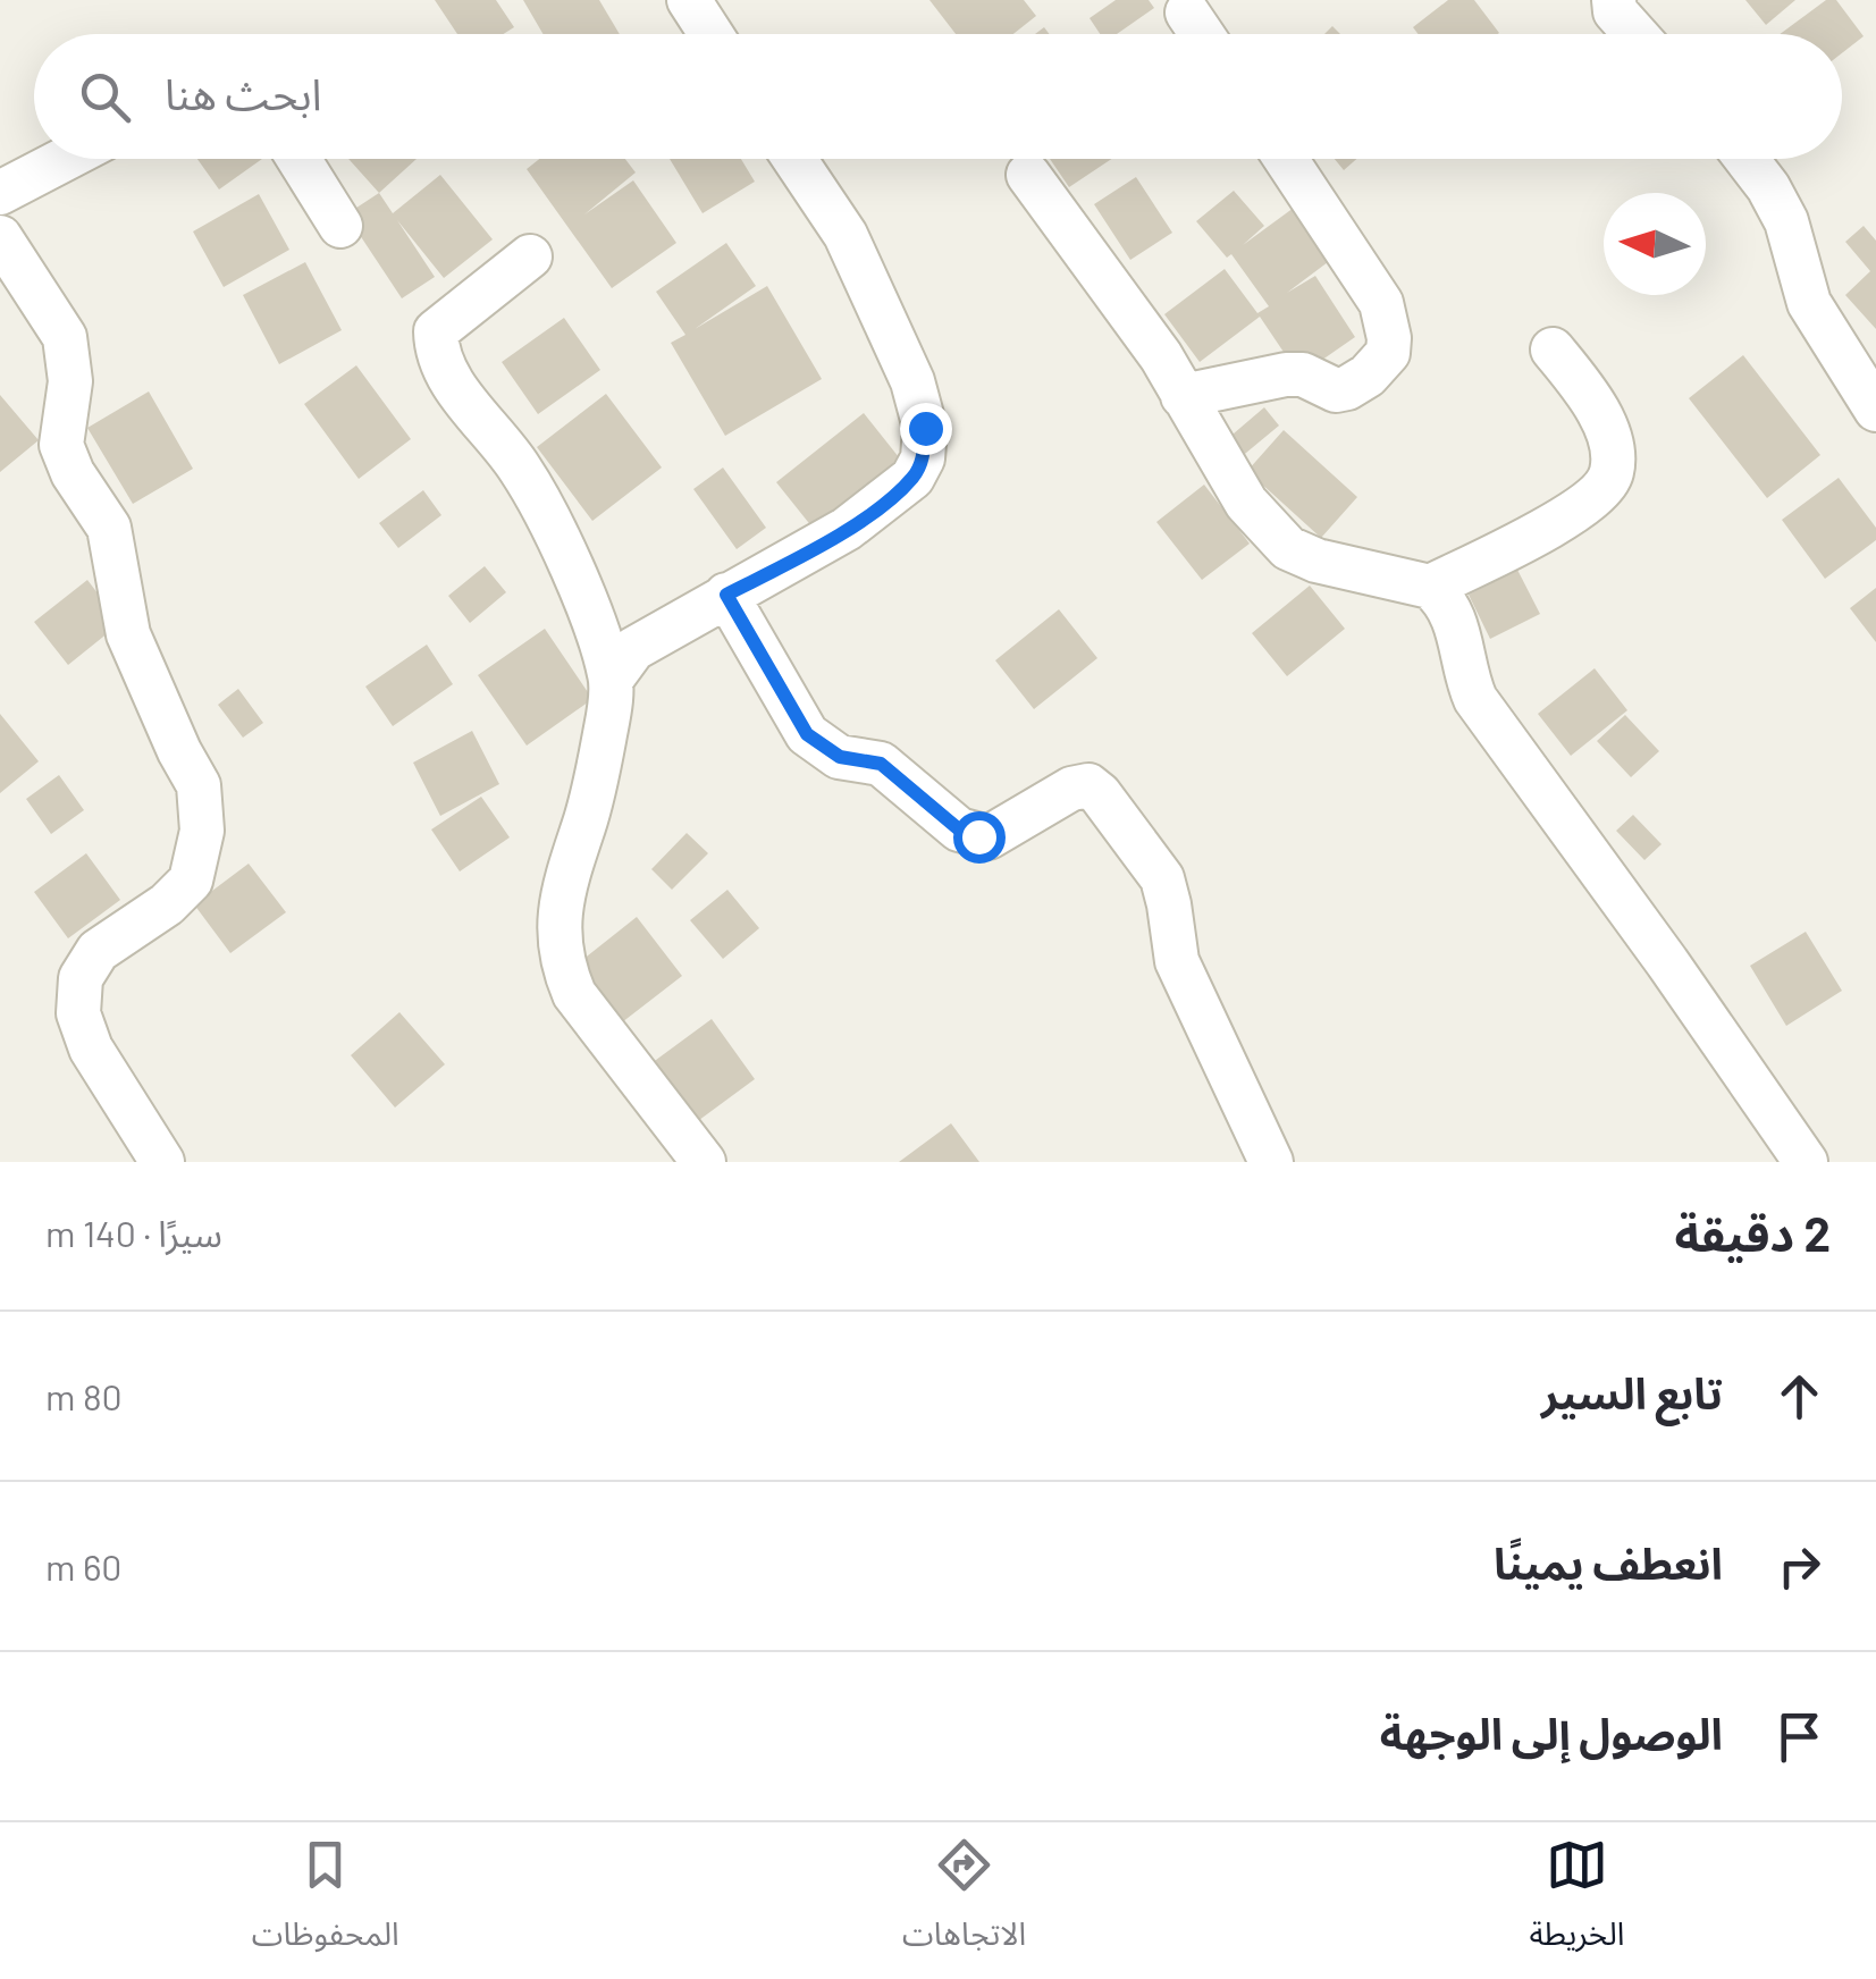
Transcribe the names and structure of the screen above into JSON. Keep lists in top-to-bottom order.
{
  "north": "left",
  "page": {
    "search": "ابحث هنا",
    "heading": ["2 دقيقة", "سيرًا · 140 m"],
    "list": [
      ["تابع السير", "80 m"],
      ["انعطف يمينًا", "60 m"],
      "الوصول إلى الوجهة"
    ],
    "nav": ["الخريطة", "الاتجاهات", "المحفوظات"]
  }
}
